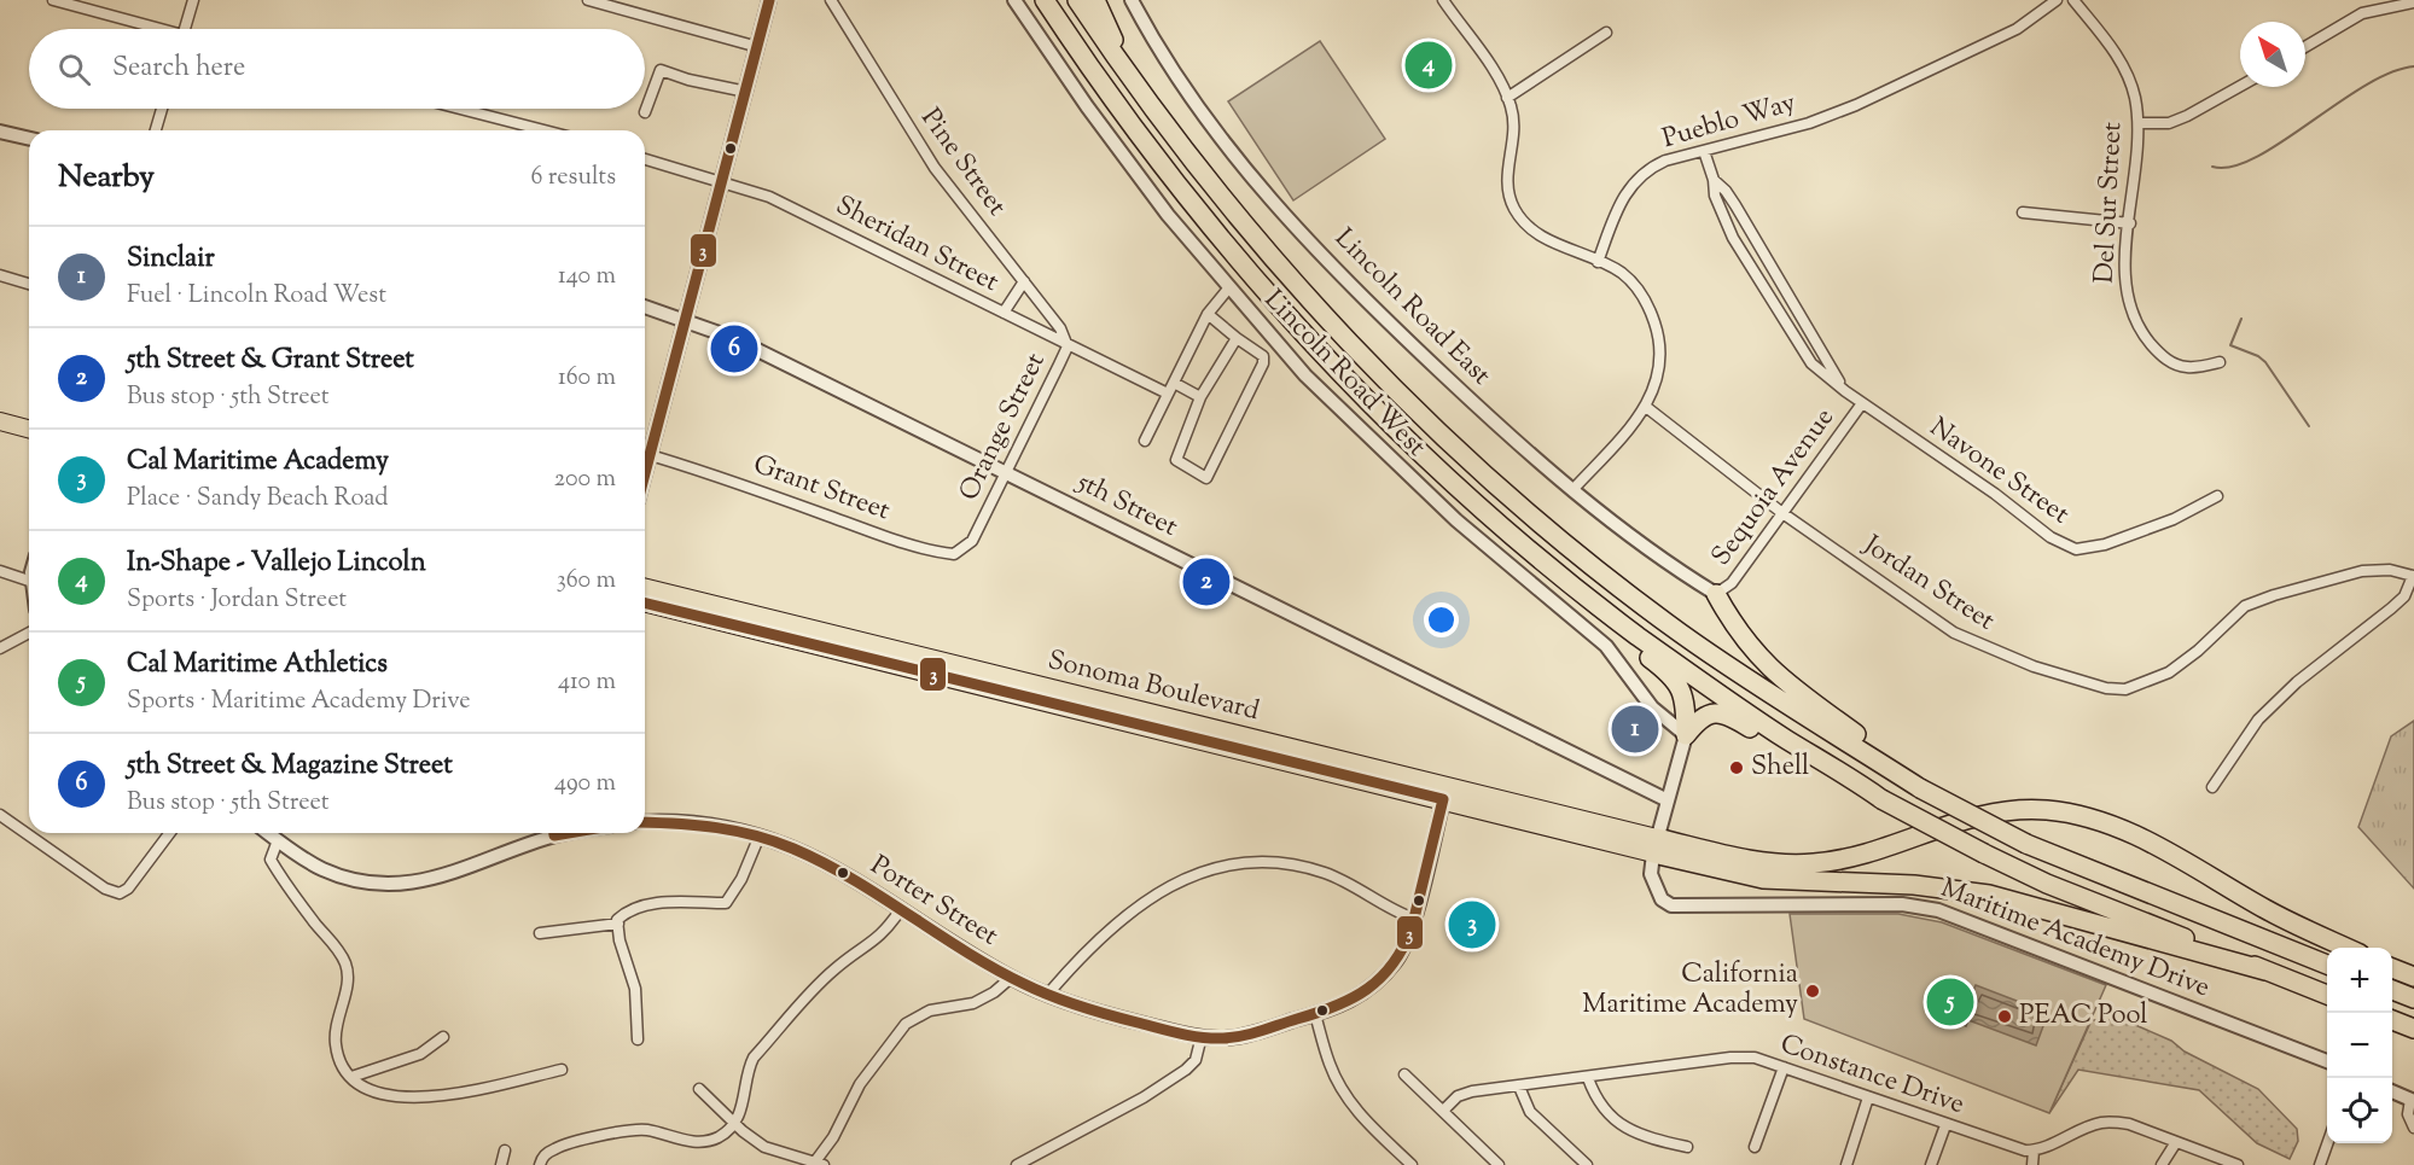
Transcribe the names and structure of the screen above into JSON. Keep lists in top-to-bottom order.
{
  "streets": {
    "main road": ["Sonoma Boulevard"],
    "street": [
      "Pueblo Way",
      "Pine Street",
      "Del Sur Street",
      "Sheridan Street",
      "Lincoln Road East",
      "Lincoln Road West",
      "Orange Street",
      "Navone Street",
      "Sequoia Avenue",
      "Grant Street",
      "5th Street",
      "Jordan Street",
      "Porter Street",
      "Maritime Academy Drive",
      "Constance Drive"
    ]
  },
  "crossings": [
    ["Pueblo Way", "Navone Street"],
    ["Pine Street", "Sheridan Street"],
    ["Pine Street", "Orange Street"],
    ["Sheridan Street", "Orange Street"],
    ["Lincoln Road East", "Sequoia Avenue"],
    ["Lincoln Road West", "Maritime Academy Drive"],
    ["Orange Street", "Grant Street"],
    ["Orange Street", "5th Street"],
    ["Navone Street", "Sequoia Avenue"],
    ["Sequoia Avenue", "Jordan Street"],
    ["5th Street", "Maritime Academy Drive"],
    ["Sonoma Boulevard", "Porter Street"],
    ["Sonoma Boulevard", "Maritime Academy Drive"]
  ],
  "places": ["Shell", "California Maritime Academy", "PEAC Pool"],
  "lines": ["transit line 3"],
  "north": "top left",
  "page": {
    "search": "Search here",
    "pins": [
      "4",
      "6",
      "2",
      "1",
      "3",
      "5"
    ],
    "heading": ["Nearby", "6 results"],
    "list": [
      {
        "mark": "1",
        "name": "Sinclair",
        "note": "Fuel · Lincoln Road West",
        "value": "140 m"
      },
      {
        "mark": "2",
        "name": "5th Street & Grant Street",
        "note": "Bus stop · 5th Street",
        "value": "160 m"
      },
      {
        "mark": "3",
        "name": "Cal Maritime Academy",
        "note": "Place · Sandy Beach Road",
        "value": "200 m"
      },
      {
        "mark": "4",
        "name": "In-Shape - Vallejo Lincoln",
        "note": "Sports · Jordan Street",
        "value": "360 m"
      },
      {
        "mark": "5",
        "name": "Cal Maritime Athletics",
        "note": "Sports · Maritime Academy Drive",
        "value": "410 m"
      },
      {
        "mark": "6",
        "name": "5th Street & Magazine Street",
        "note": "Bus stop · 5th Street",
        "value": "490 m"
      }
    ],
    "map_buttons": ["+", "−"]
  }
}
